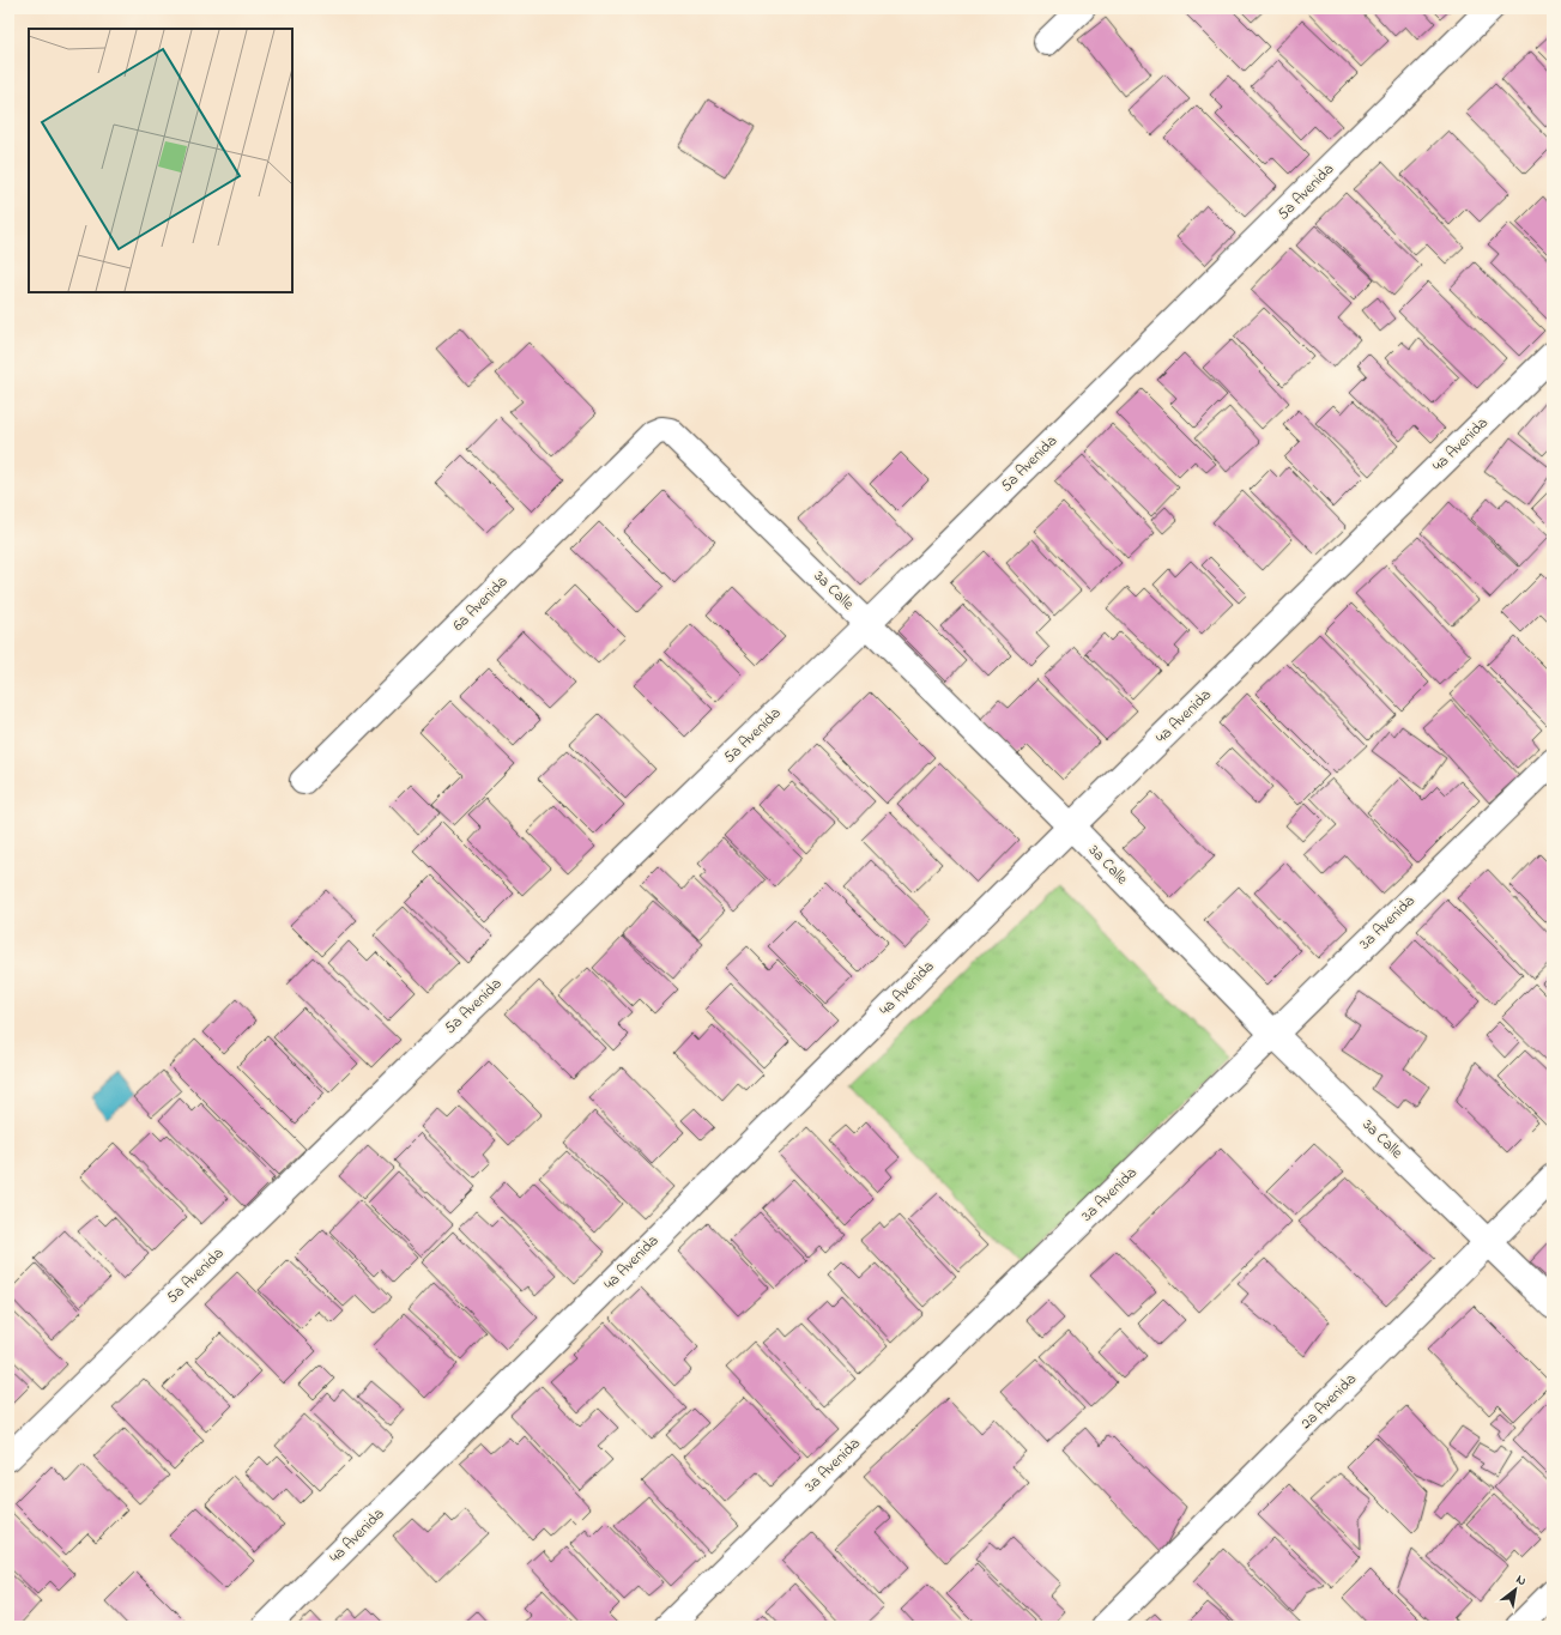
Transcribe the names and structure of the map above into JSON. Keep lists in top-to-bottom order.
{
  "streets": {
    "street": [
      "5a Avenida",
      "4a Avenida",
      "3a Calle",
      "6a Avenida",
      "3a Avenida",
      "2a Avenida"
    ]
  },
  "crossings": [
    ["5a Avenida", "3a Calle"],
    ["4a Avenida", "3a Calle"],
    ["3a Calle", "6a Avenida"],
    ["3a Calle", "3a Avenida"],
    ["3a Calle", "2a Avenida"]
  ],
  "north": "top right"
}
